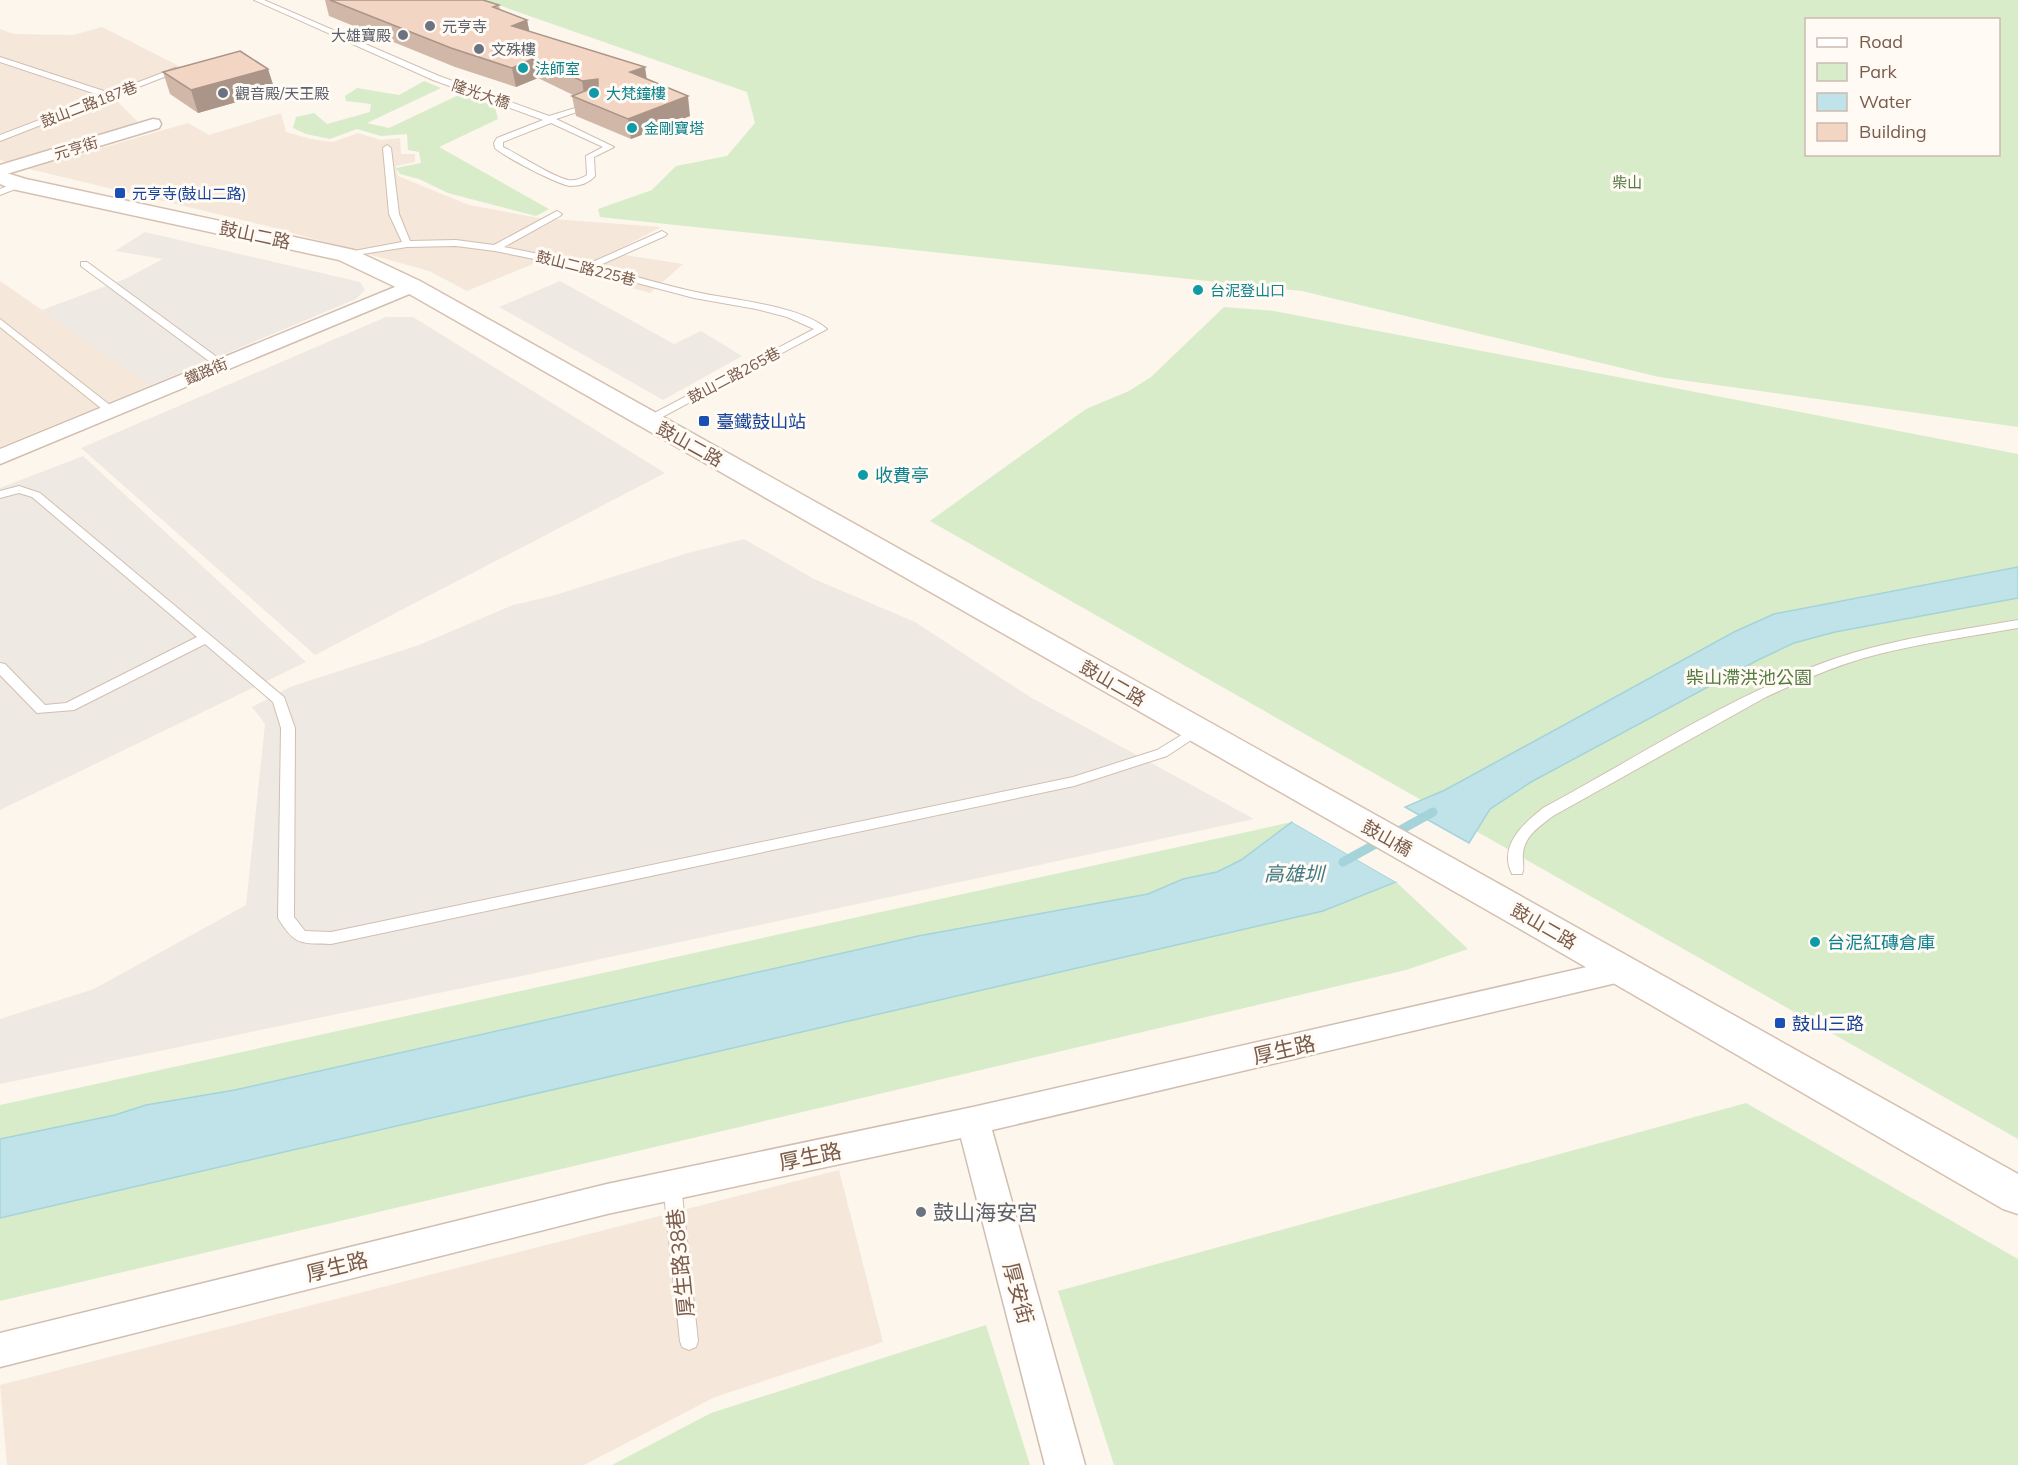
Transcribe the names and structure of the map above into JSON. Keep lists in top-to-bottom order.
{
  "streets": {
    "street": [
      "元亨街",
      "鼓山二路",
      "鐵路街",
      "鼓山橋",
      "厚生路",
      "厚安街"
    ],
    "lane": [
      "隆光大橋",
      "鼓山二路187巷",
      "鼓山二路225巷",
      "鼓山二路265巷",
      "厚生路38巷"
    ]
  },
  "crossings": [
    ["鼓山二路", "鼓山二路225巷"],
    ["鼓山二路", "鐵路街"],
    ["鼓山二路", "鼓山二路265巷"],
    ["鼓山二路", "鼓山橋"],
    ["鼓山二路", "厚生路"],
    ["鼓山二路225巷", "鼓山二路265巷"],
    ["厚生路", "厚生路38巷"],
    ["厚生路", "厚安街"]
  ],
  "water": ["高雄圳"],
  "parks": ["柴山", "柴山滯洪池公園"],
  "places": {
    "other": [
      "元亨寺",
      "大雄寶殿",
      "文殊樓",
      "法師室",
      "觀音殿/天王殿",
      "大梵鐘樓",
      "金剛寶塔",
      "台泥登山口",
      "收費亭",
      "台泥紅磚倉庫",
      "鼓山海安宮"
    ],
    "transit": ["元亨寺(鼓山二路)", "臺鐵鼓山站", "鼓山三路"]
  },
  "legend": [
    "Road",
    "Park",
    "Water",
    "Building"
  ]
}
